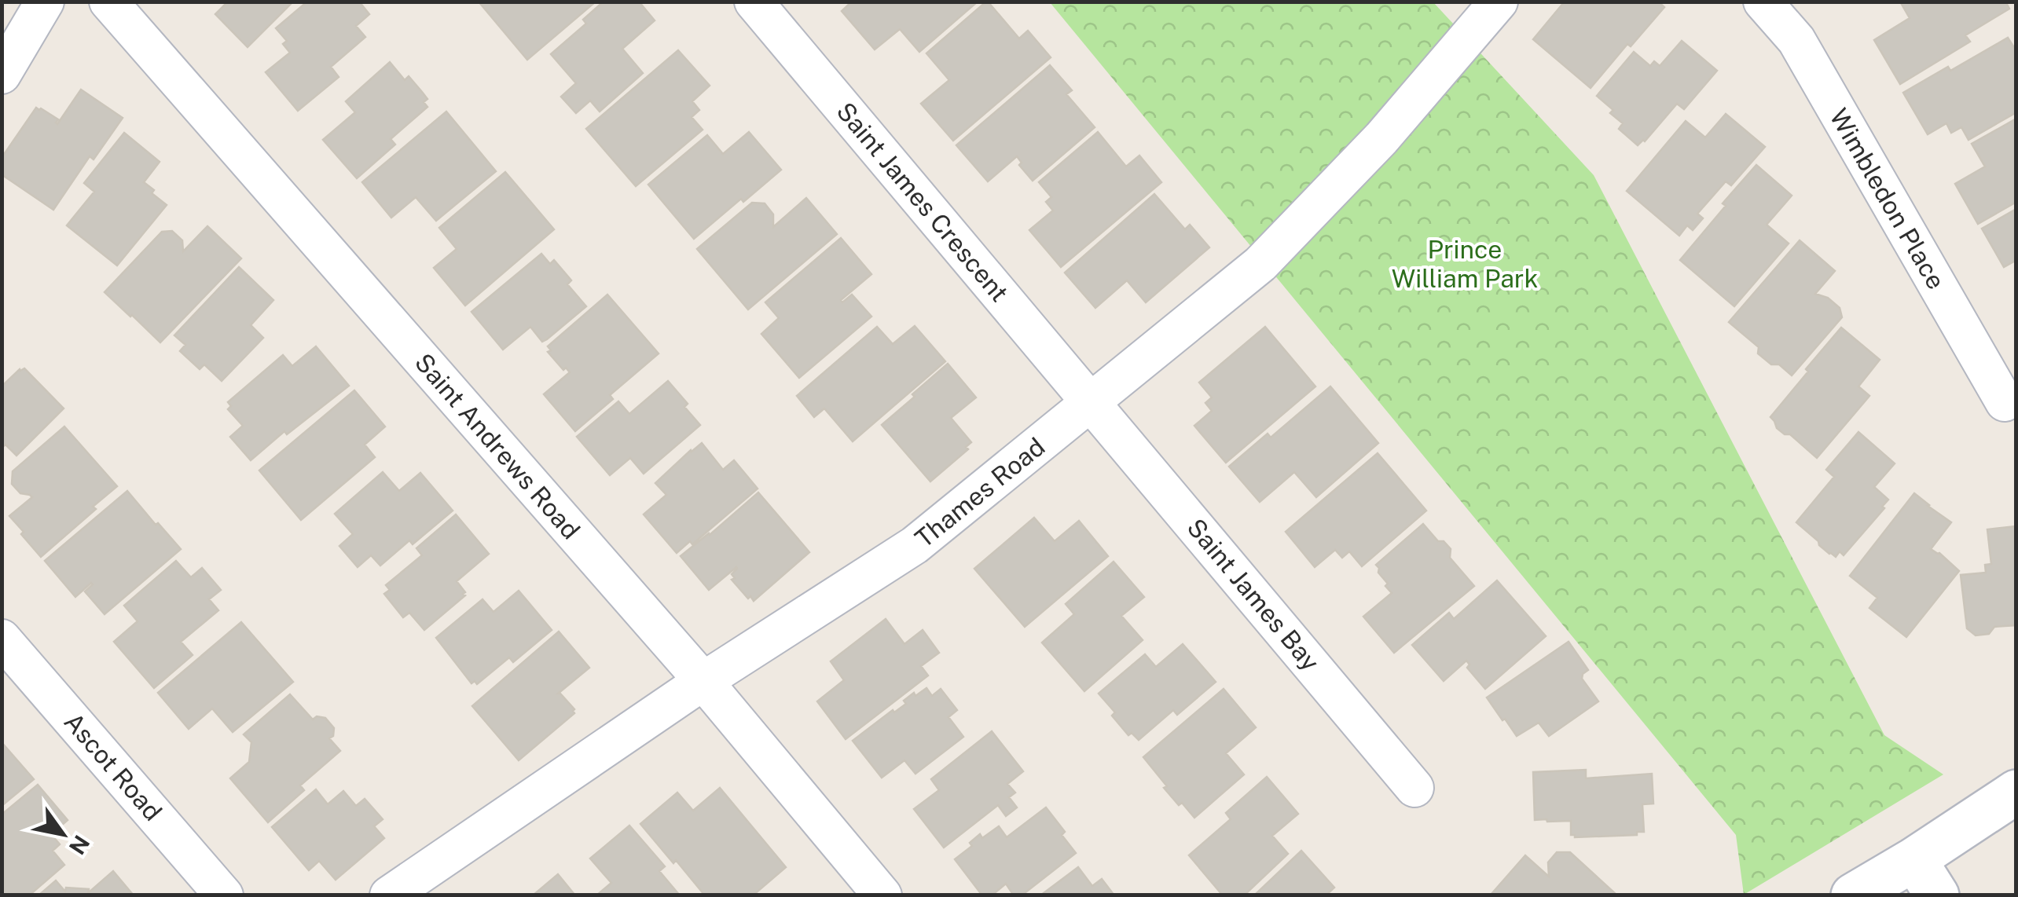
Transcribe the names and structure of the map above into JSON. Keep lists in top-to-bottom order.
{
  "streets": {
    "street": [
      "Wimbledon Place",
      "Saint James Crescent",
      "Saint Andrews Road",
      "Thames Road",
      "Saint James Bay",
      "Ascot Road"
    ]
  },
  "crossings": [
    ["Saint James Crescent", "Thames Road"],
    ["Saint James Crescent", "Saint James Bay"],
    ["Saint Andrews Road", "Thames Road"],
    ["Thames Road", "Saint James Bay"]
  ],
  "parks": ["Prince William Park"],
  "north": "bottom right"
}
